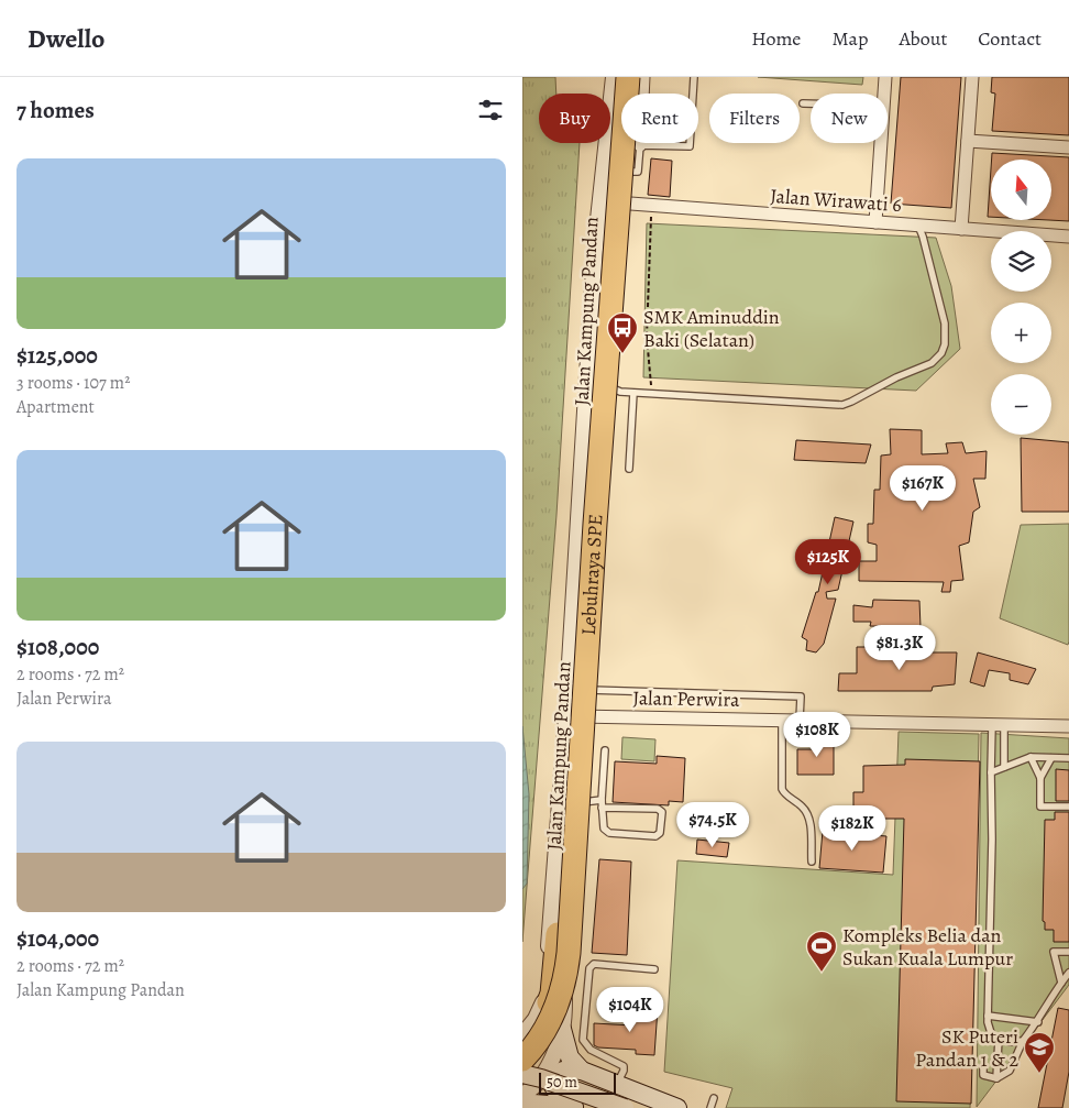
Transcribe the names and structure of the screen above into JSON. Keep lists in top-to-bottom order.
{
  "streets": {
    "highway": ["Lebuhraya SPE"],
    "street": ["Jalan Wirawati 6", "Jalan Kampung Pandan", "Jalan Perwira"]
  },
  "crossings": [
    ["Jalan Wirawati 6", "Jalan Kampung Pandan"],
    ["Jalan Kampung Pandan", "Lebuhraya SPE"],
    ["Jalan Kampung Pandan", "Jalan Perwira"]
  ],
  "places": {
    "bus stop": ["SMK Aminuddin Baki (Selatan)"],
    "sports": ["Kompleks Belia dan Sukan Kuala Lumpur"],
    "school or university": ["SK Puteri Pandan 1 & 2"]
  },
  "scale_bar": "50 m",
  "north": "top",
  "page": {
    "header": "Dwello",
    "nav": [
      "Home",
      "Map",
      "About",
      "Contact"
    ],
    "heading": "7 homes",
    "chip": [
      "Buy",
      "Rent",
      "Filters",
      "New"
    ],
    "list": [
      {
        "name": "$125,000",
        "note": "3 rooms · 107 m² · Apartment"
      },
      {
        "name": "$108,000",
        "note": "2 rooms · 72 m² · Jalan Perwira"
      },
      {
        "name": "$104,000",
        "note": "2 rooms · 72 m² · Jalan Kampung Pandan"
      }
    ],
    "map_buttons": ["+", "−"],
    "price": [
      "$167K",
      "$125K",
      "$81.3K",
      "$108K",
      "$74.5K",
      "$182K",
      "$104K"
    ],
    "scale": "50 m"
  }
}
